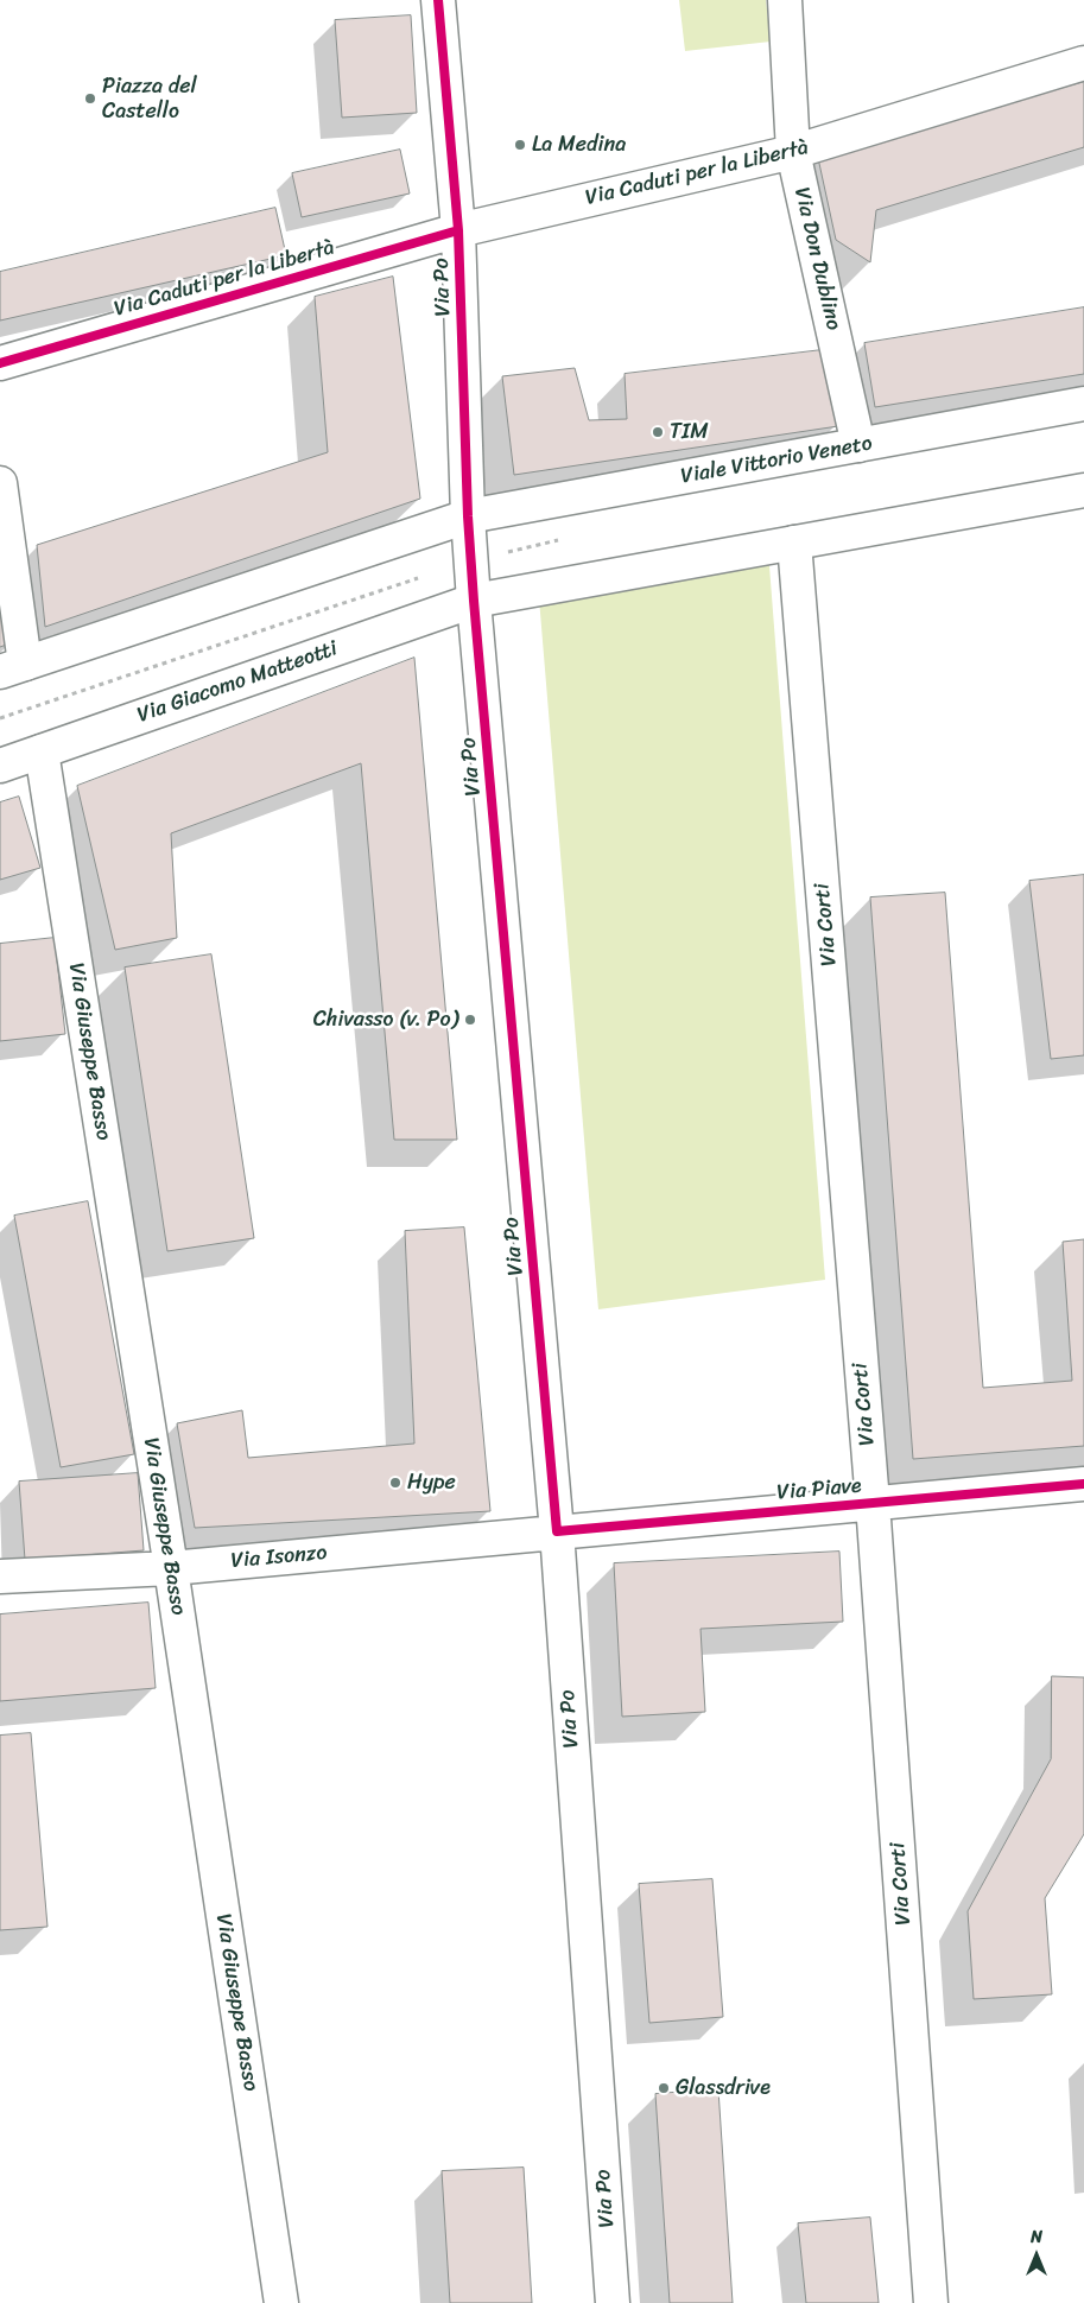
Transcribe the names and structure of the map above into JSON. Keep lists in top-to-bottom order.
{
  "streets": {
    "street": [
      "Via Caduti per la Libertà",
      "Via Don Dublino",
      "Via Po",
      "Viale Vittorio Veneto",
      "Via Giacomo Matteotti",
      "Via Corti",
      "Via Giuseppe Basso",
      "Via Piave",
      "Via Isonzo"
    ]
  },
  "crossings": [
    ["Via Caduti per la Libertà", "Via Don Dublino"],
    ["Via Caduti per la Libertà", "Via Po"],
    ["Via Don Dublino", "Viale Vittorio Veneto"],
    ["Via Po", "Viale Vittorio Veneto"],
    ["Via Po", "Via Giacomo Matteotti"],
    ["Via Po", "Via Piave"],
    ["Via Po", "Via Isonzo"],
    ["Via Giacomo Matteotti", "Via Giuseppe Basso"],
    ["Via Corti", "Via Piave"],
    ["Via Giuseppe Basso", "Via Isonzo"],
    ["Via Piave", "Via Isonzo"]
  ],
  "places": [
    "Piazza del Castello",
    "La Medina",
    "TIM",
    "Chivasso (v. Po)",
    "Hype",
    "Glassdrive"
  ],
  "north": "top"
}
